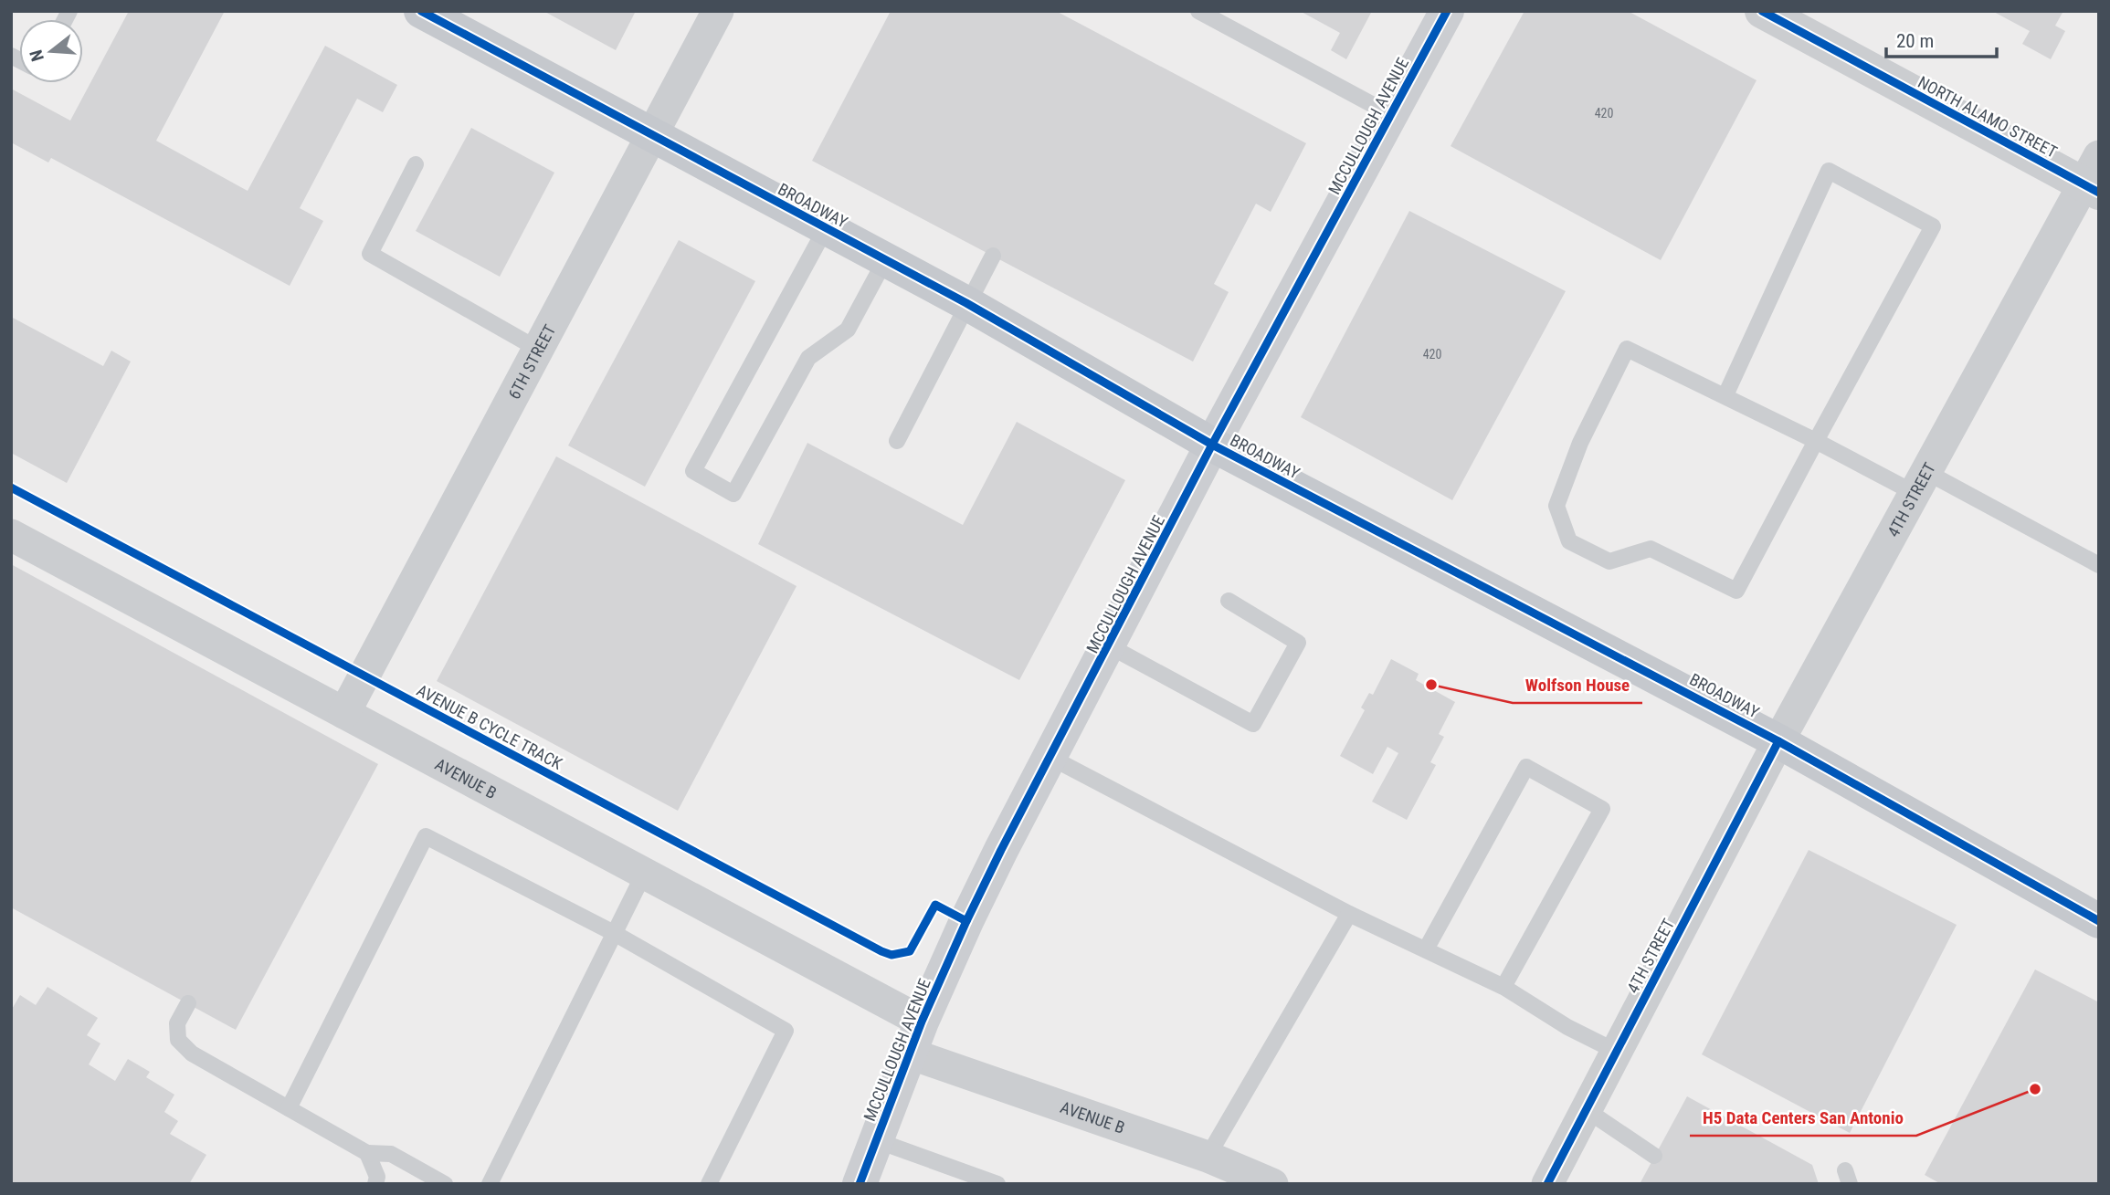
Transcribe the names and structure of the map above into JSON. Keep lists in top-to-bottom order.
{
  "streets": {
    "main road": ["MCCULLOUGH AVENUE", "BROADWAY"],
    "street": [
      "NORTH ALAMO STREET",
      "6TH STREET",
      "4TH STREET",
      "AVENUE B"
    ],
    "cycle path": ["AVENUE B CYCLE TRACK"]
  },
  "crossings": [
    ["NORTH ALAMO STREET", "4TH STREET"],
    ["MCCULLOUGH AVENUE", "BROADWAY"],
    ["MCCULLOUGH AVENUE", "AVENUE B"],
    ["BROADWAY", "6TH STREET"],
    ["BROADWAY", "4TH STREET"],
    ["6TH STREET", "AVENUE B"]
  ],
  "places": ["Wolfson House", "H5 Data Centers San Antonio"],
  "house_numbers": ["420", "420"],
  "scale_bar": "20 m",
  "north": "left"
}
